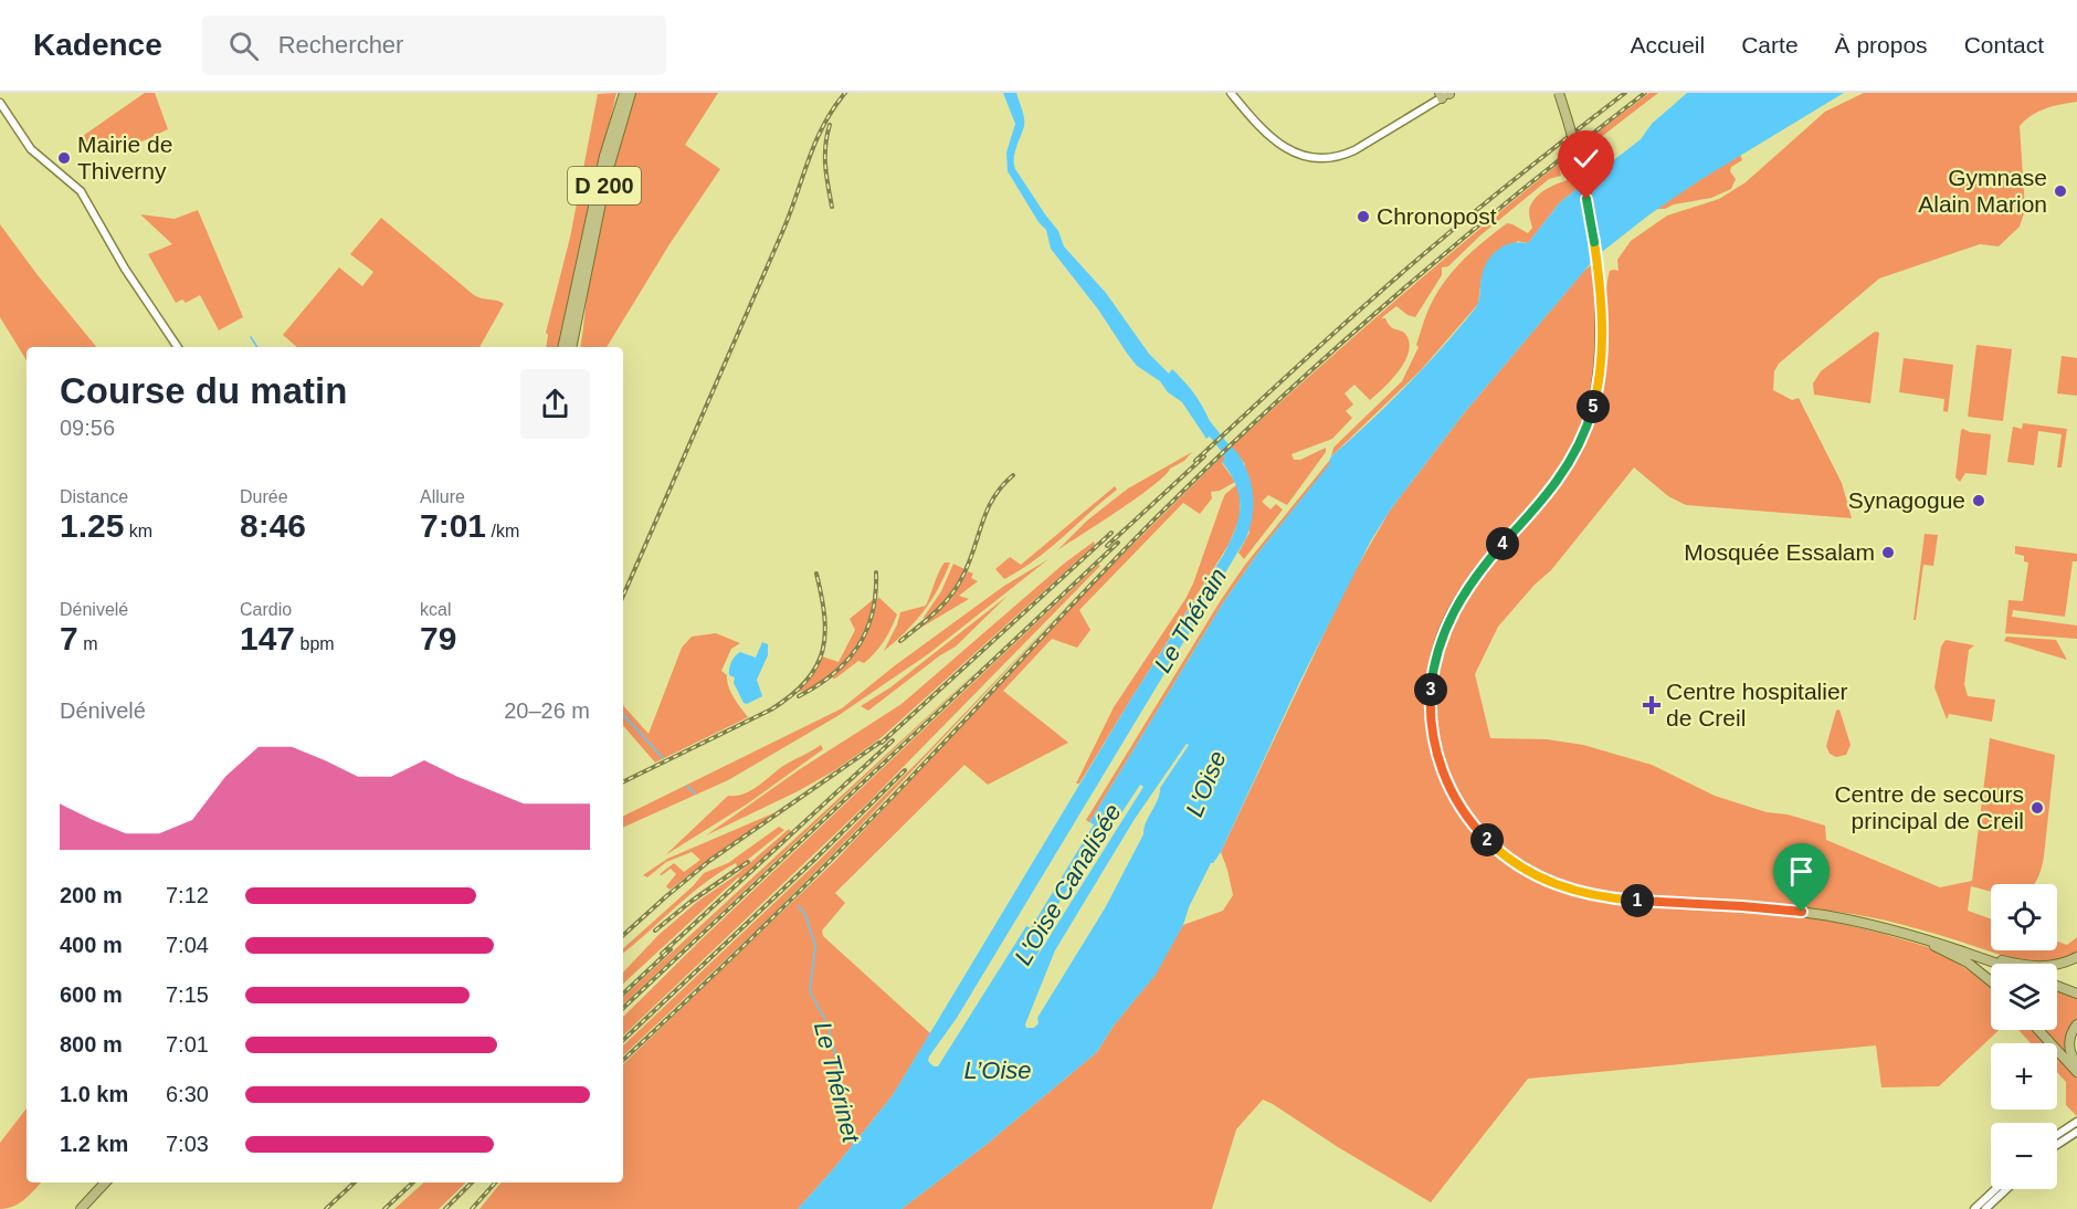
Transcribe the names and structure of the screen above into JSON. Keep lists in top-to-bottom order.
{
  "streets": {
    "main road": ["D 200"]
  },
  "water": [
    "Le Thérain",
    "L'Oise",
    "L'Oise Canalisée",
    "L’Oise",
    "Le Thérinet"
  ],
  "places": {
    "other": [
      "Mairie de Thiverny",
      "Gymnase Alain Marion",
      "Chronopost",
      "Synagogue",
      "Mosquée Essalam",
      "Centre de secours principal de Creil"
    ],
    "health": ["Centre hospitalier de Creil"]
  },
  "page": {
    "header": "Kadence",
    "search": "Rechercher",
    "nav": [
      "Accueil",
      "Carte",
      "À propos",
      "Contact"
    ],
    "heading": ["Course du matin", "09:56"],
    "pins": [
      "5",
      "4",
      "3",
      "2",
      "1"
    ],
    "stats": [
      ["Distance", "1.25 km"],
      ["Durée", "8:46"],
      ["Allure", "7:01 /km"],
      ["Dénivelé", "7 m"],
      ["Cardio", "147 bpm"],
      ["kcal", "79"]
    ],
    "chart": ["Dénivelé", "20–26 m"],
    "list": [
      {
        "name": "200 m",
        "note": "7:12"
      },
      {
        "name": "400 m",
        "note": "7:04"
      },
      {
        "name": "600 m",
        "note": "7:15"
      },
      {
        "name": "800 m",
        "note": "7:01"
      },
      {
        "name": "1.0 km",
        "note": "6:30"
      },
      {
        "name": "1.2 km",
        "note": "7:03"
      }
    ],
    "map_buttons": ["+", "−"]
  }
}
